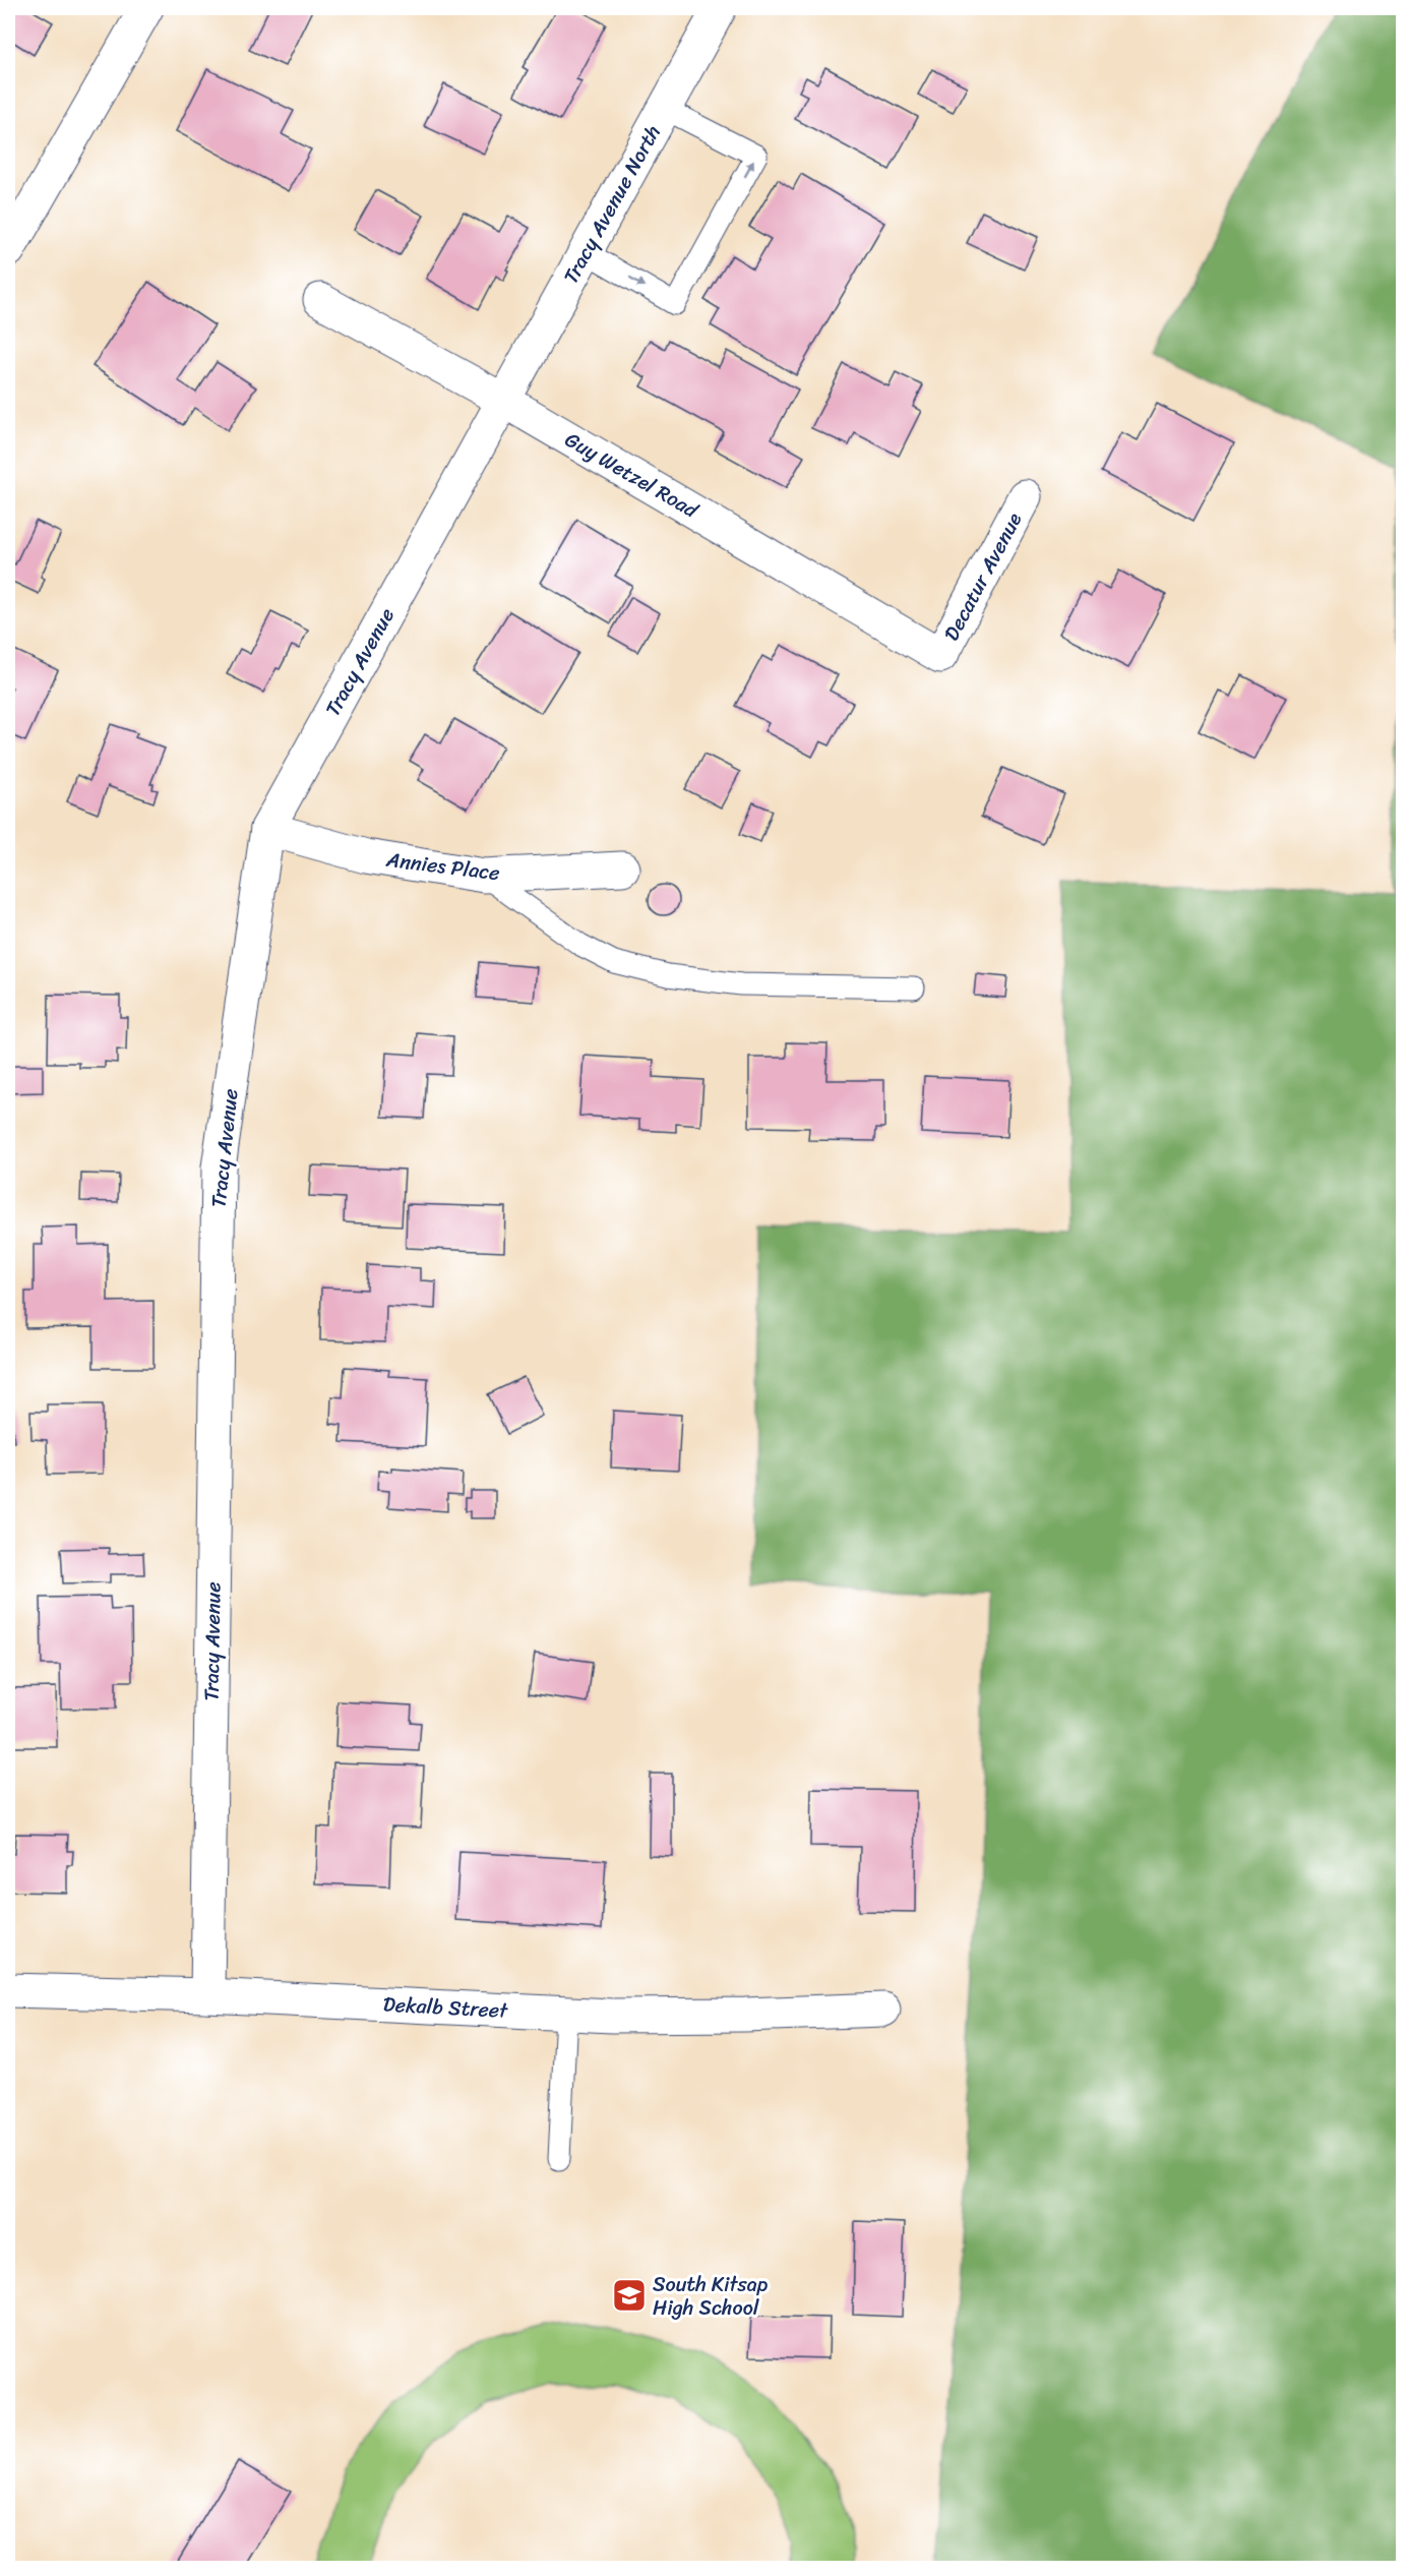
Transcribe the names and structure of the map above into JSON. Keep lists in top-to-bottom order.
{
  "streets": {
    "street": [
      "Tracy Avenue North",
      "Guy Wetzel Road",
      "Decatur Avenue",
      "Tracy Avenue",
      "Annies Place",
      "Dekalb Street"
    ]
  },
  "crossings": [
    ["Tracy Avenue North", "Guy Wetzel Road"],
    ["Tracy Avenue North", "Tracy Avenue"],
    ["Guy Wetzel Road", "Decatur Avenue"],
    ["Guy Wetzel Road", "Tracy Avenue"],
    ["Tracy Avenue", "Annies Place"],
    ["Tracy Avenue", "Dekalb Street"]
  ],
  "places": {
    "school or university": ["South Kitsap High School"]
  }
}
